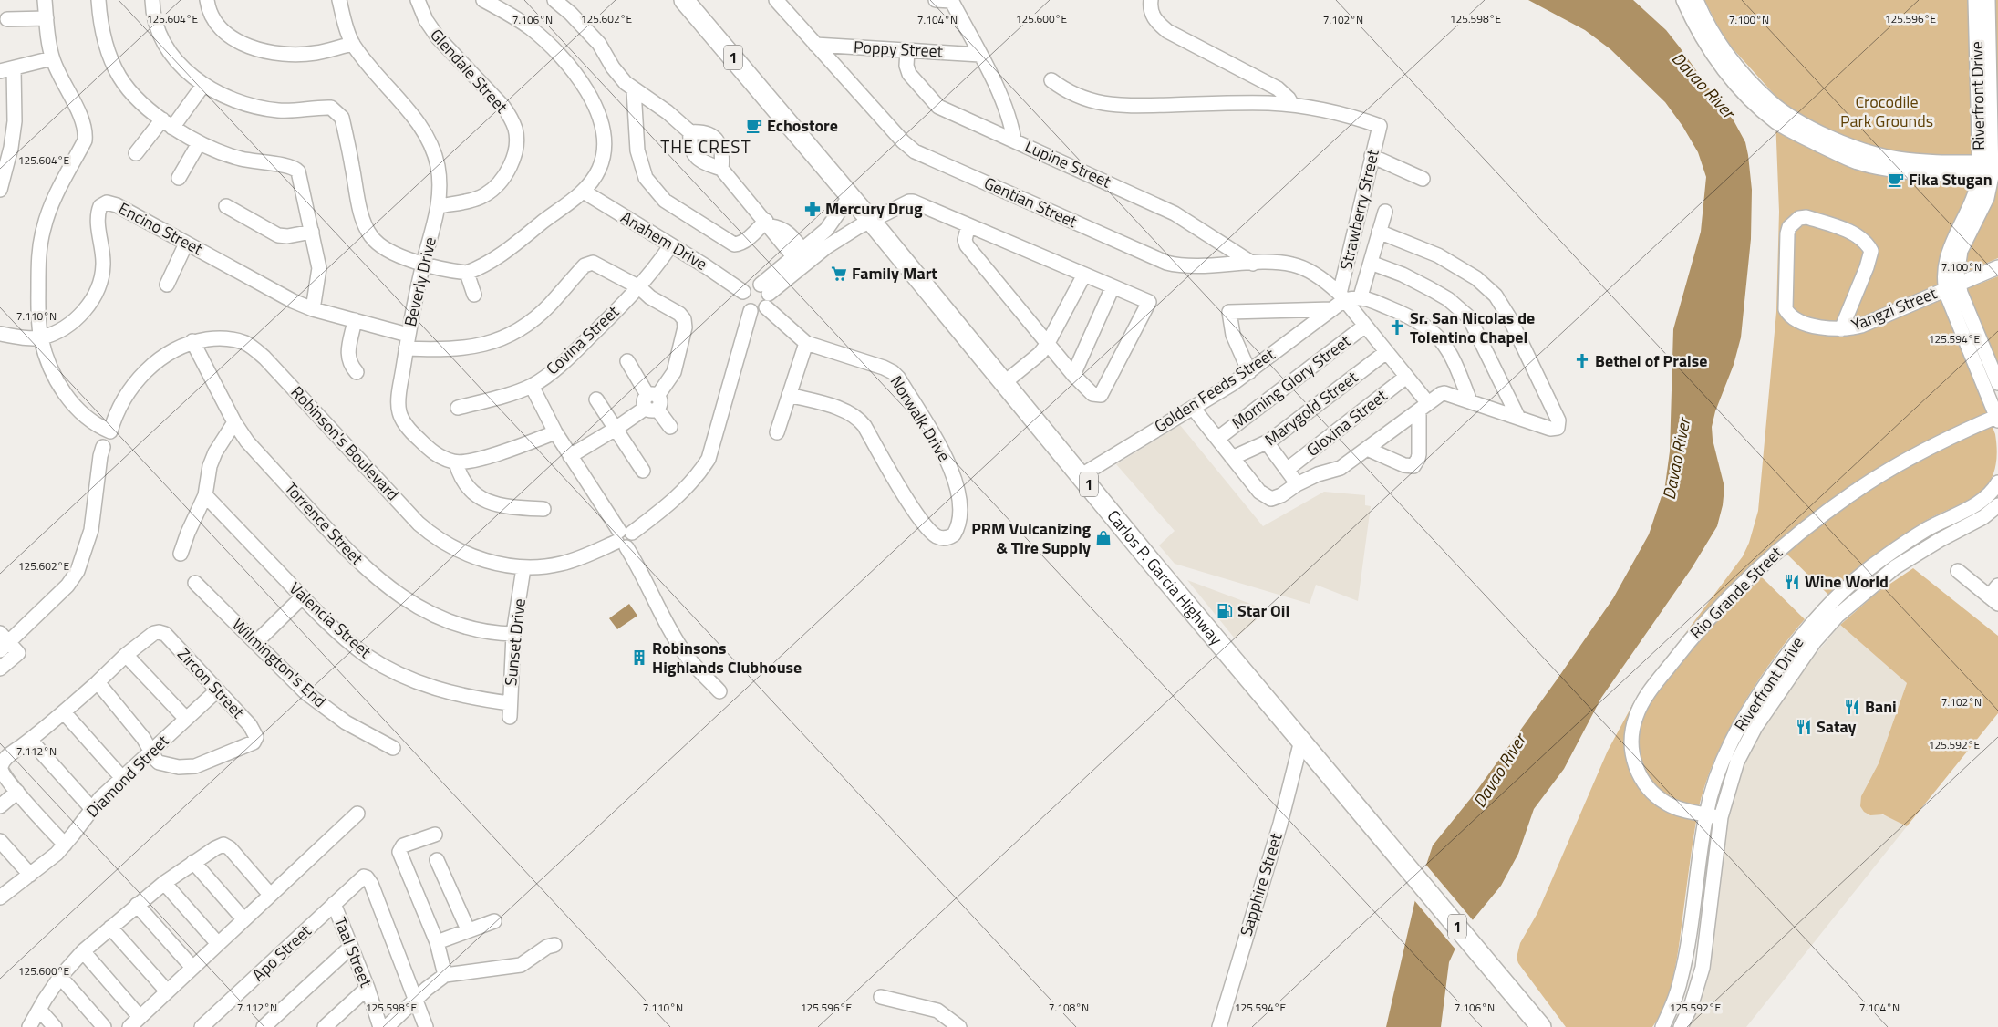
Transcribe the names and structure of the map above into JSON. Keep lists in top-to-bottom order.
{
  "streets": {
    "highway": ["1", "Carlos P. Garcia Highway"],
    "street": [
      "Poppy Street",
      "Glendale Street",
      "Riverfront Drive",
      "Lupine Street",
      "Gentian Street",
      "Strawberry Street",
      "Encino Street",
      "Anahem Drive",
      "Beverly Drive",
      "Yangzi Street",
      "Covina Street",
      "Morning Glory Street",
      "Golden Feeds Street",
      "Marygold Street",
      "Norwalk Drive",
      "Gloxina Street",
      "Robinson's Boulevard",
      "Torrence Street",
      "Rio Grande Street",
      "Valencia Street",
      "Sunset Drive",
      "Wilmington's End",
      "Zircon Street",
      "Diamond Street",
      "Sapphire Street",
      "Taal Street",
      "Apo Street"
    ]
  },
  "crossings": [
    ["Poppy Street", "Lupine Street"],
    ["Poppy Street", "Gentian Street"],
    ["Glendale Street", "Beverly Drive"],
    ["Riverfront Drive", "Yangzi Street"],
    ["Riverfront Drive", "Rio Grande Street"],
    ["Lupine Street", "Gentian Street"],
    ["Gentian Street", "Strawberry Street"],
    ["Gentian Street", "Morning Glory Street"],
    ["Gentian Street", "Golden Feeds Street"],
    ["Gentian Street", "Marygold Street"],
    ["Gentian Street", "Gloxina Street"],
    ["Strawberry Street", "Golden Feeds Street"],
    ["Encino Street", "Beverly Drive"],
    ["Encino Street", "Covina Street"],
    ["Encino Street", "Robinson's Boulevard"],
    ["Anahem Drive", "Covina Street"],
    ["Anahem Drive", "Norwalk Drive"],
    ["Anahem Drive", "Robinson's Boulevard"],
    ["Covina Street", "Robinson's Boulevard"],
    ["Golden Feeds Street", "Carlos P. Garcia Highway"],
    ["Norwalk Drive", "Robinson's Boulevard"],
    ["Robinson's Boulevard", "Torrence Street"],
    ["Robinson's Boulevard", "Sunset Drive"],
    ["Torrence Street", "Sunset Drive"],
    ["Carlos P. Garcia Highway", "Sapphire Street"],
    ["Valencia Street", "Sunset Drive"],
    ["Zircon Street", "Diamond Street"],
    ["Taal Street", "Apo Street"]
  ],
  "districts": ["THE CREST"],
  "water": ["Davao River"],
  "parks": ["Crocodile Park Grounds"],
  "places": {
    "cafe": ["Echostore", "Fika Stugan"],
    "pharmacy": ["Mercury Drug"],
    "supermarket": ["Family Mart"],
    "church": ["Sr. San Nicolas de Tolentino Chapel", "Bethel of Praise"],
    "shop": ["PRM Vulcanizing & Tire Supply"],
    "restaurant": ["Wine World", "Bani", "Satay"],
    "fuel station": ["Star Oil"],
    "building": ["Robinsons Highlands Clubhouse"]
  },
  "coordinates": [
    "125.604°E",
    "125.602°E",
    "125.600°E",
    "125.598°E",
    "125.596°E",
    "7.106°N",
    "7.104°N",
    "7.102°N",
    "7.100°N",
    "7.110°N",
    "125.594°E",
    "125.592°E",
    "7.112°N",
    "7.108°N"
  ]
}
